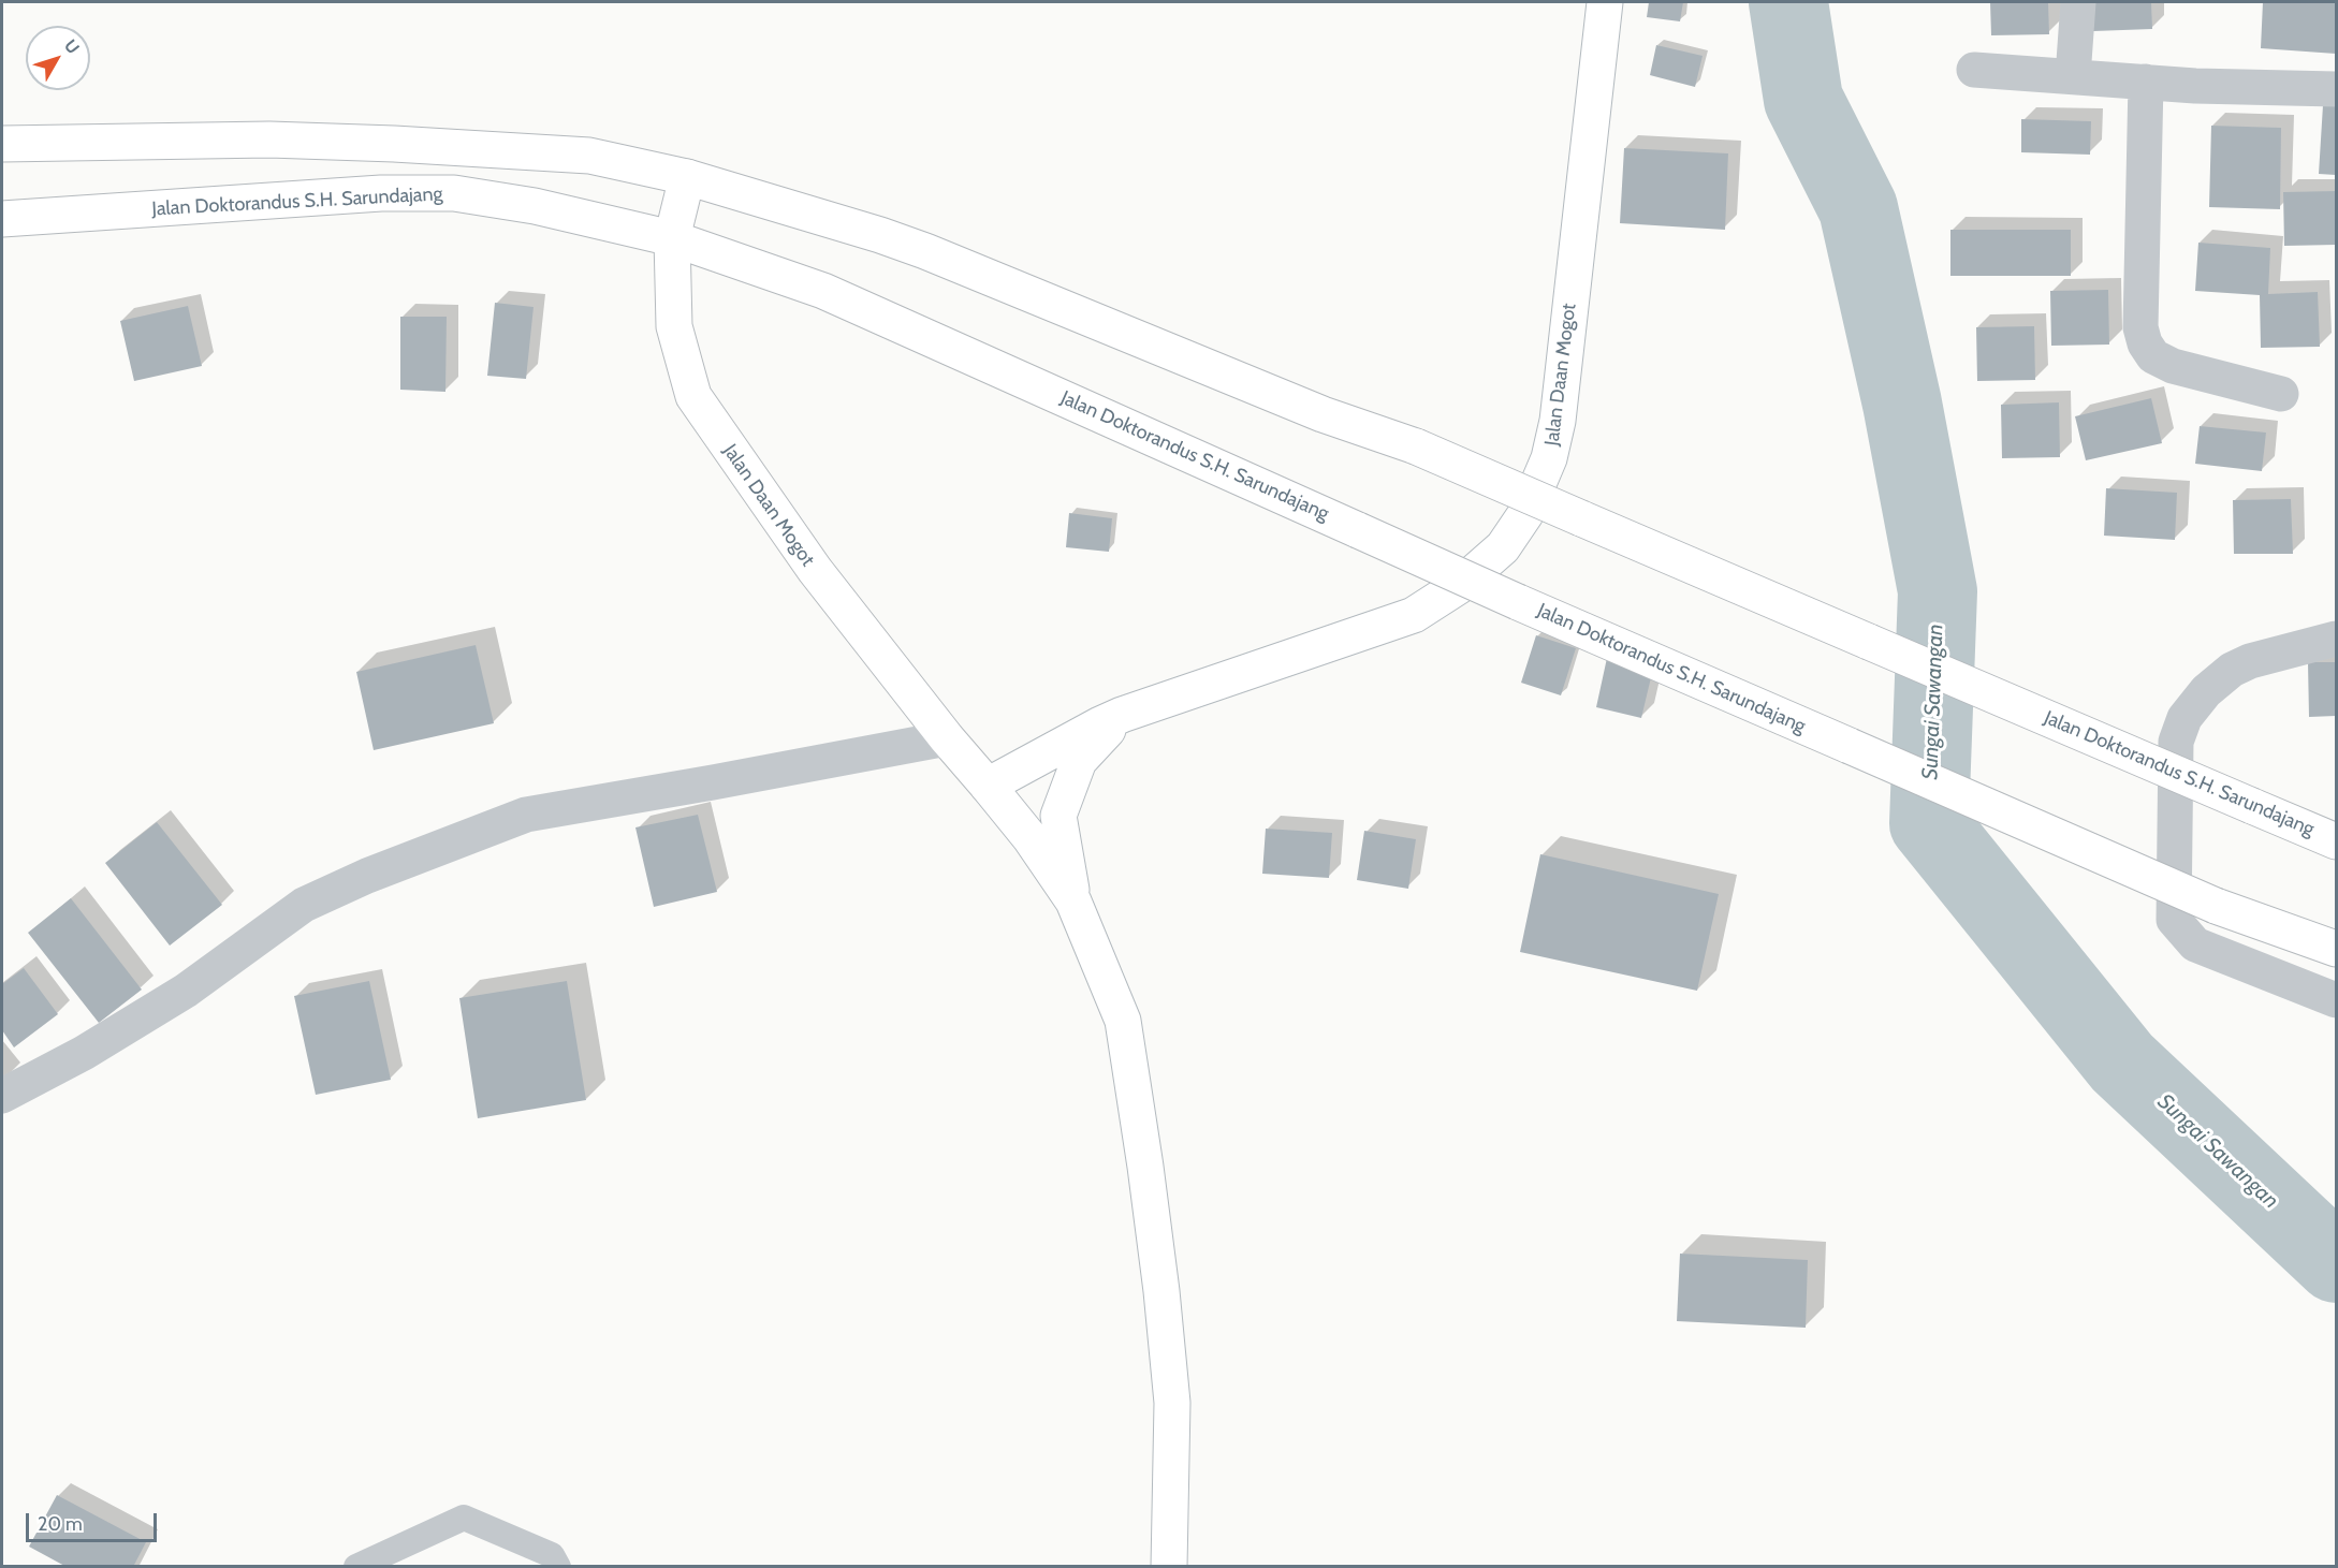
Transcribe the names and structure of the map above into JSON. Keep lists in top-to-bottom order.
{
  "streets": {
    "main road": ["Jalan Doktorandus S.H. Sarundajang", "Jalan Daan Mogot"]
  },
  "crossings": [
    ["Jalan Doktorandus S.H. Sarundajang", "Jalan Daan Mogot"]
  ],
  "water": ["Sungai Sawangan"],
  "scale_bar": "20 m",
  "north": "top right"
}
